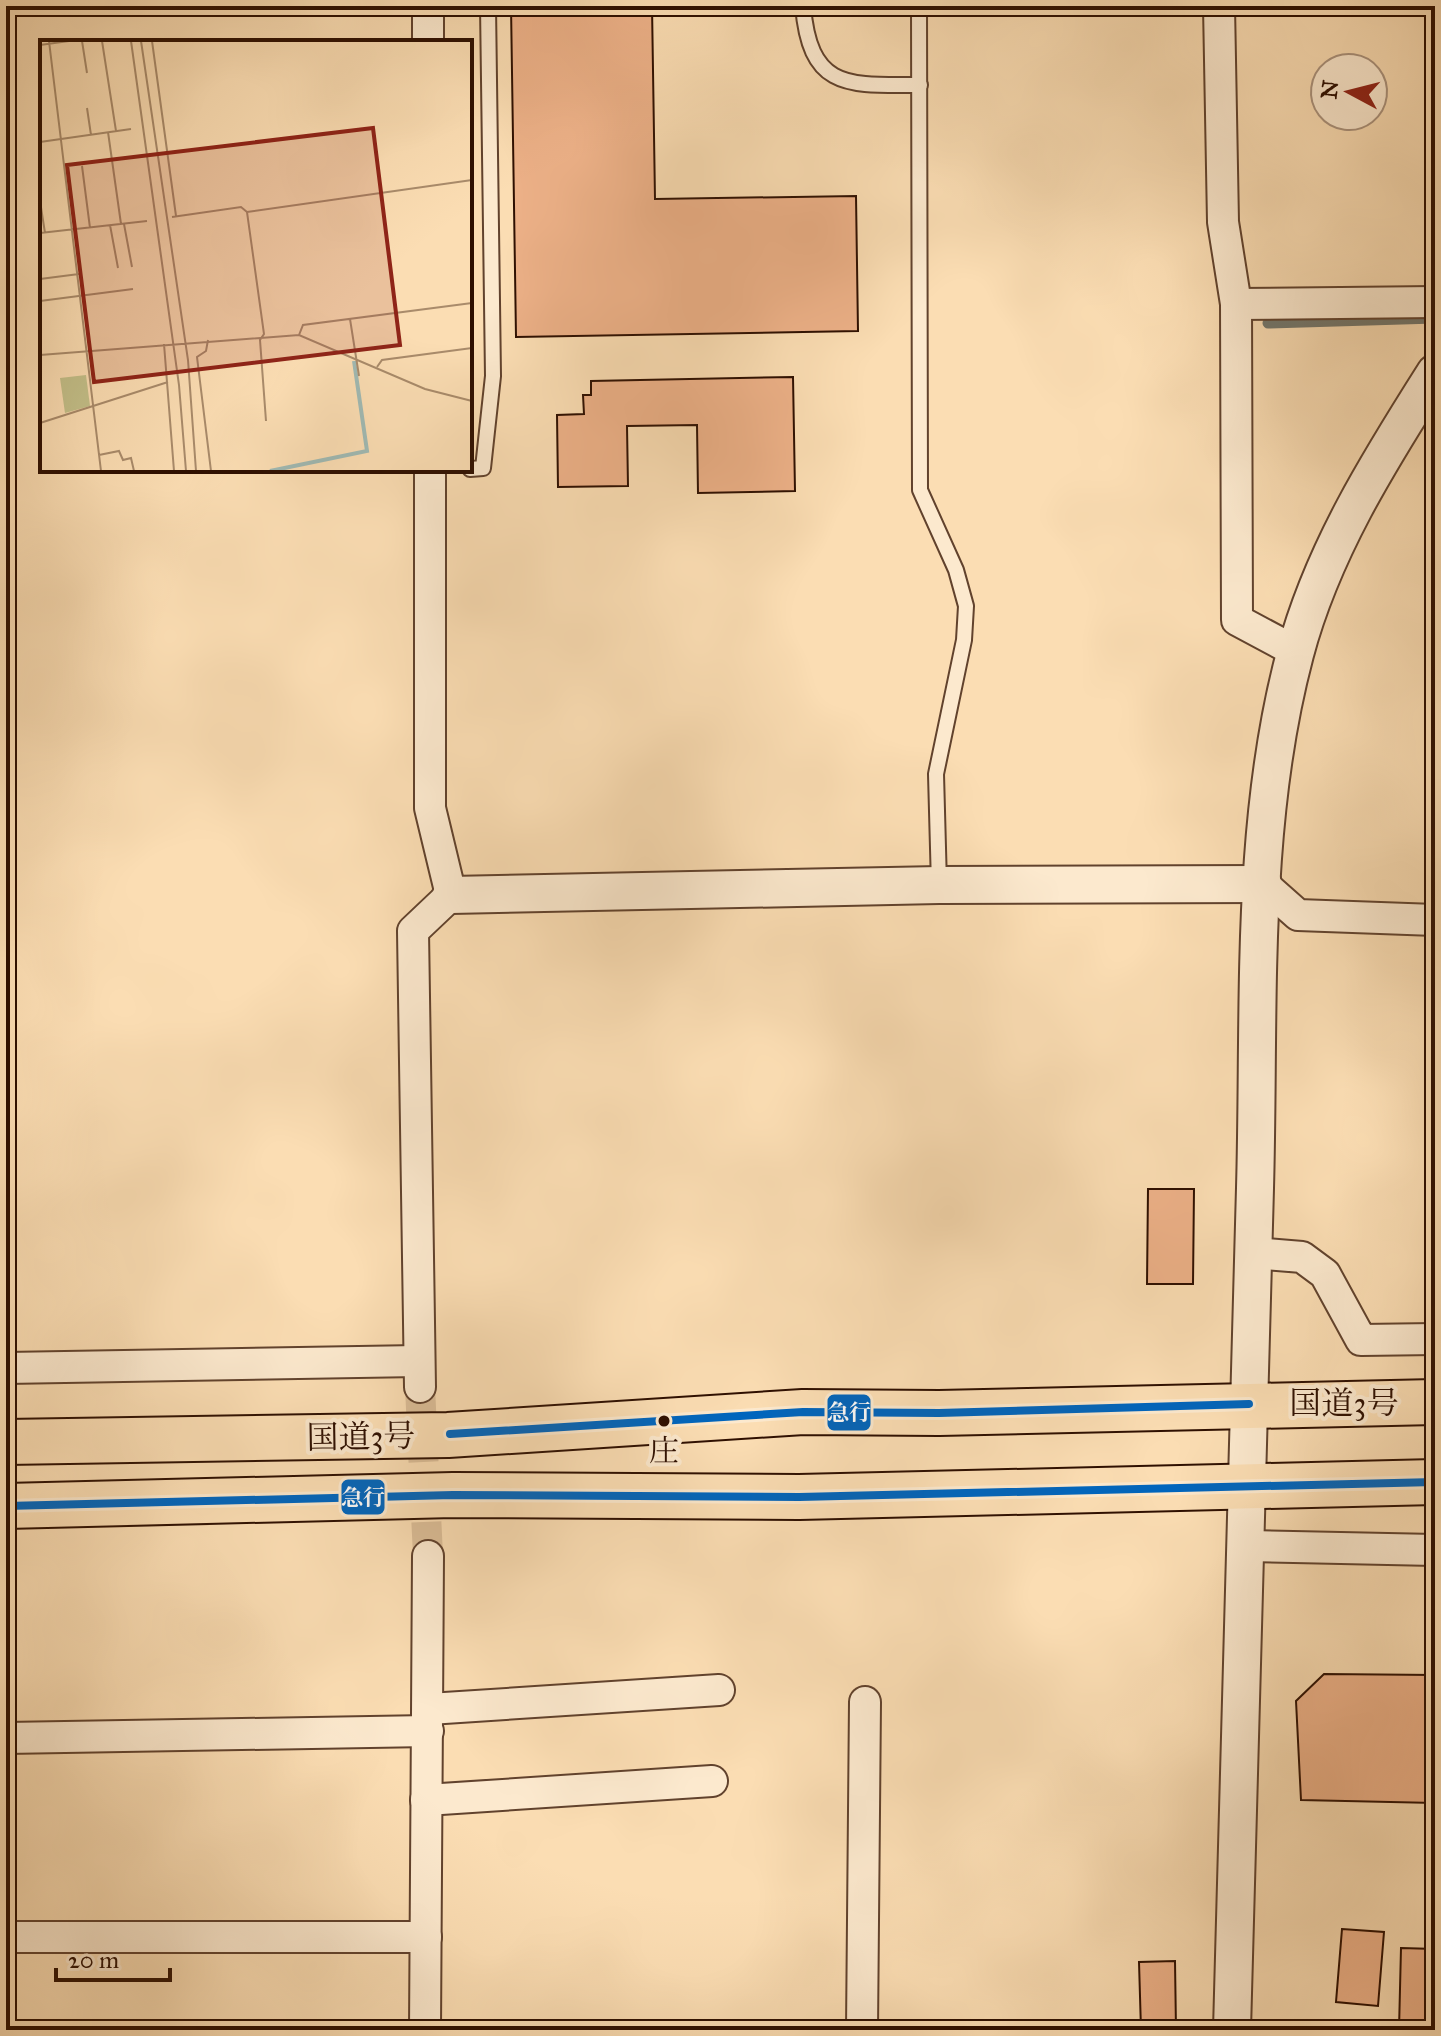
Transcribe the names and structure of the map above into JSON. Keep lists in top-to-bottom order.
{
  "streets": {
    "highway": ["国道3号"]
  },
  "places": ["庄"],
  "lines": ["transit line 急行"],
  "scale_bar": "20 m",
  "north": "left"
}
